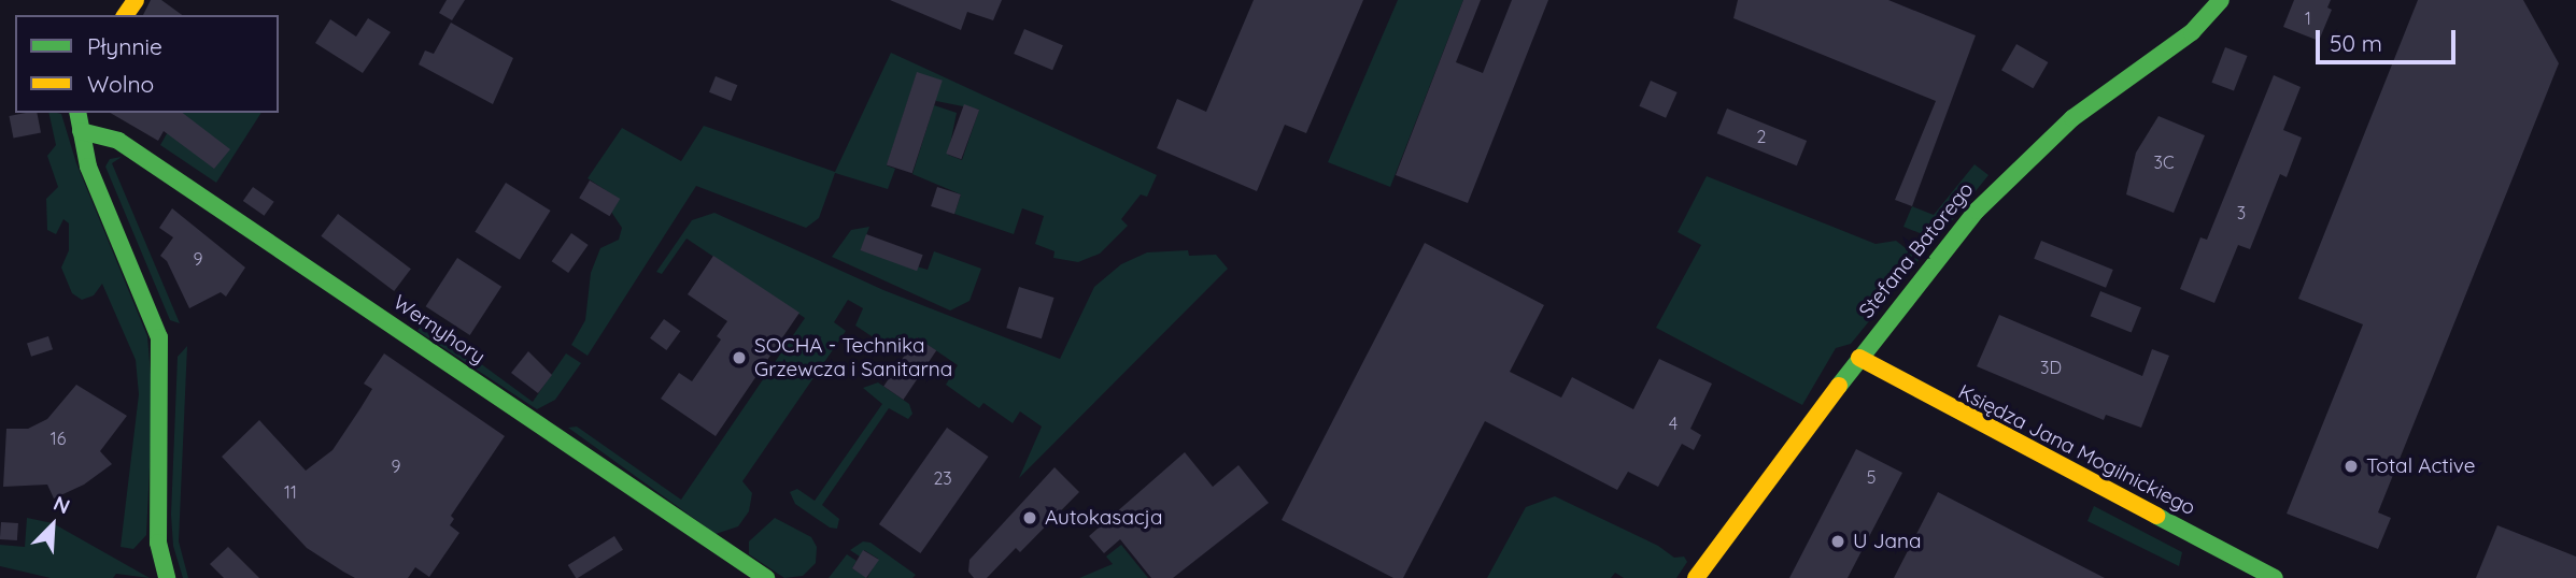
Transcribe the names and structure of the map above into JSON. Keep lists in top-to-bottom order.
{
  "streets": {
    "street": ["Stefana Batorego", "Wernyhory", "Księdza Jana Mogilnickiego"]
  },
  "crossings": [
    ["Stefana Batorego", "Księdza Jana Mogilnickiego"]
  ],
  "places": [
    "SOCHA - Technika Grzewcza i Sanitarna",
    "Total Active",
    "Autokasacja",
    "U Jana"
  ],
  "house_numbers": [
    "1",
    "2",
    "3C",
    "3",
    "9",
    "3D",
    "4",
    "16",
    "9",
    "5",
    "23",
    "11"
  ],
  "legend": ["Płynnie", "Wolno"],
  "scale_bar": "50 m",
  "north": "top right"
}
